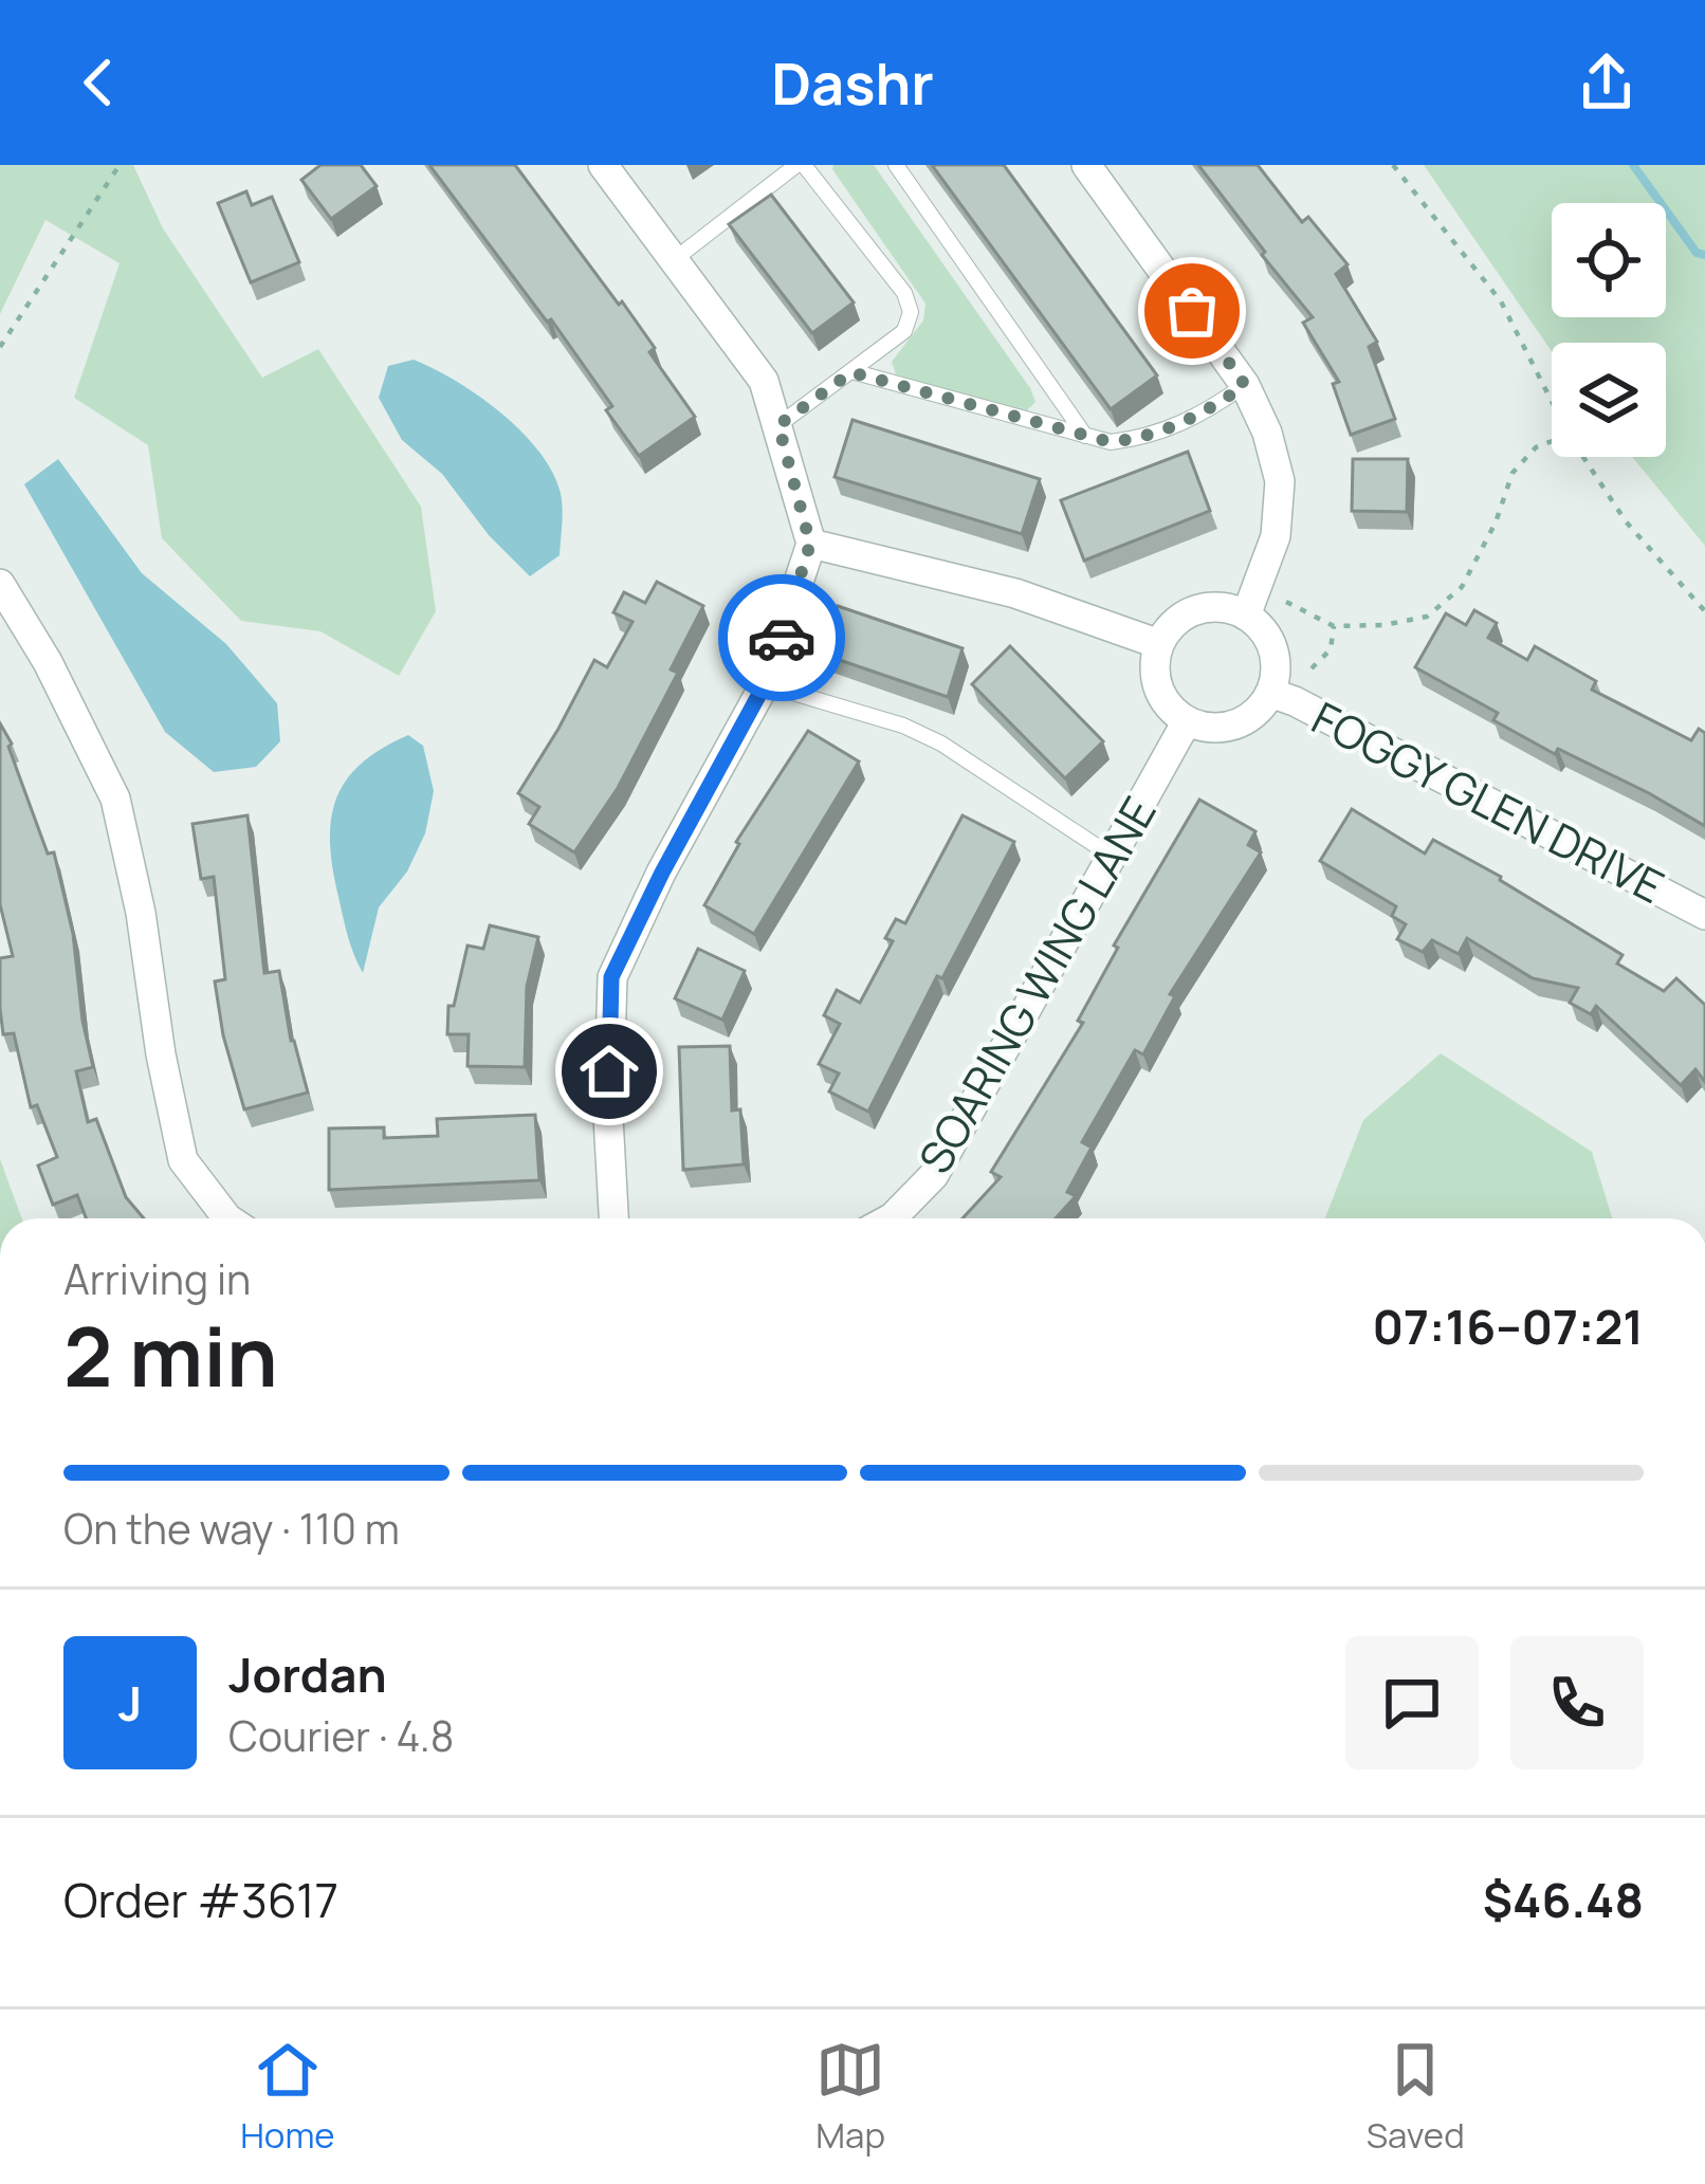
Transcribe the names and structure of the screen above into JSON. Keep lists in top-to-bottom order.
{
  "streets": {
    "street": ["FOGGY GLEN DRIVE", "SOARING WING LANE"]
  },
  "crossings": [
    ["FOGGY GLEN DRIVE", "SOARING WING LANE"]
  ],
  "page": {
    "header": "Dashr",
    "heading": ["2 min", "Arriving in", "07:16–07:21"],
    "panel": [
      "Jordan",
      "Courier · 4.8",
      "Order #3617",
      "$46.48"
    ],
    "bar": "On the way · 110 m",
    "round": "J",
    "tabs": ["Home", "Map", "Saved"]
  }
}
